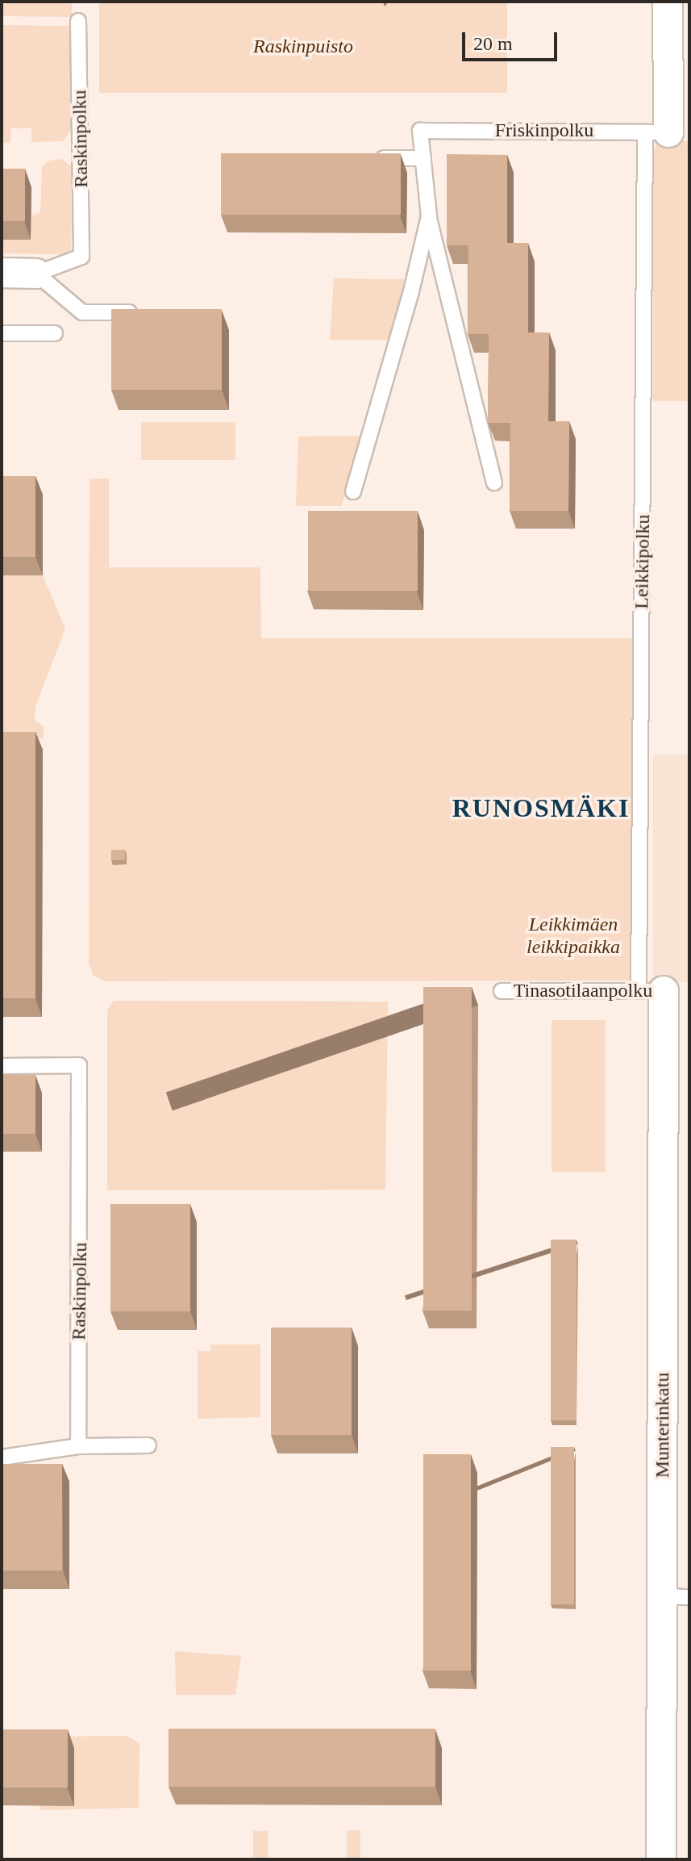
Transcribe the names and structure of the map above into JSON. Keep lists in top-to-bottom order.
{
  "streets": {
    "street": ["Munterinkatu"],
    "lane": [
      "Friskinpolku",
      "Raskinpolku",
      "Leikkipolku",
      "Tinasotilaanpolku"
    ]
  },
  "crossings": [
    ["Friskinpolku", "Leikkipolku"],
    ["Leikkipolku", "Tinasotilaanpolku"],
    ["Leikkipolku", "Munterinkatu"],
    ["Tinasotilaanpolku", "Munterinkatu"]
  ],
  "districts": ["RUNOSMÄKI"],
  "parks": ["Raskinpuisto", "Leikkimäen leikkipaikka"],
  "scale_bar": "20 m"
}
